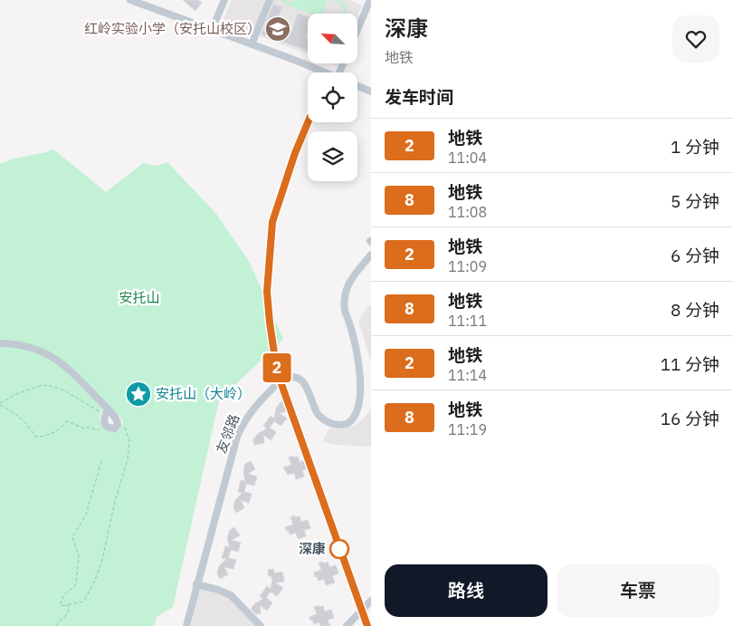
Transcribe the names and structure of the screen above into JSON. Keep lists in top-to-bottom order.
{
  "streets": {
    "street": ["友邻路"]
  },
  "parks": ["安托山"],
  "places": {
    "school or university": ["红岭实验小学（安托山校区）"],
    "place": ["安托山（大岭）"],
    "other": ["深康"]
  },
  "lines": ["metro line 2"],
  "north": "top left",
  "page": {
    "on_map": "2",
    "heading": [
      ["深康", "地铁"],
      "发车时间"
    ],
    "list": [
      {
        "mark": "2",
        "name": "地铁",
        "note": "11:04",
        "value": "1 分钟"
      },
      {
        "mark": "8",
        "name": "地铁",
        "note": "11:08",
        "value": "5 分钟"
      },
      {
        "mark": "2",
        "name": "地铁",
        "note": "11:09",
        "value": "6 分钟"
      },
      {
        "mark": "8",
        "name": "地铁",
        "note": "11:11",
        "value": "8 分钟"
      },
      {
        "mark": "2",
        "name": "地铁",
        "note": "11:14",
        "value": "11 分钟"
      },
      {
        "mark": "8",
        "name": "地铁",
        "note": "11:19",
        "value": "16 分钟"
      }
    ],
    "buttons": ["路线", "车票"]
  }
}
